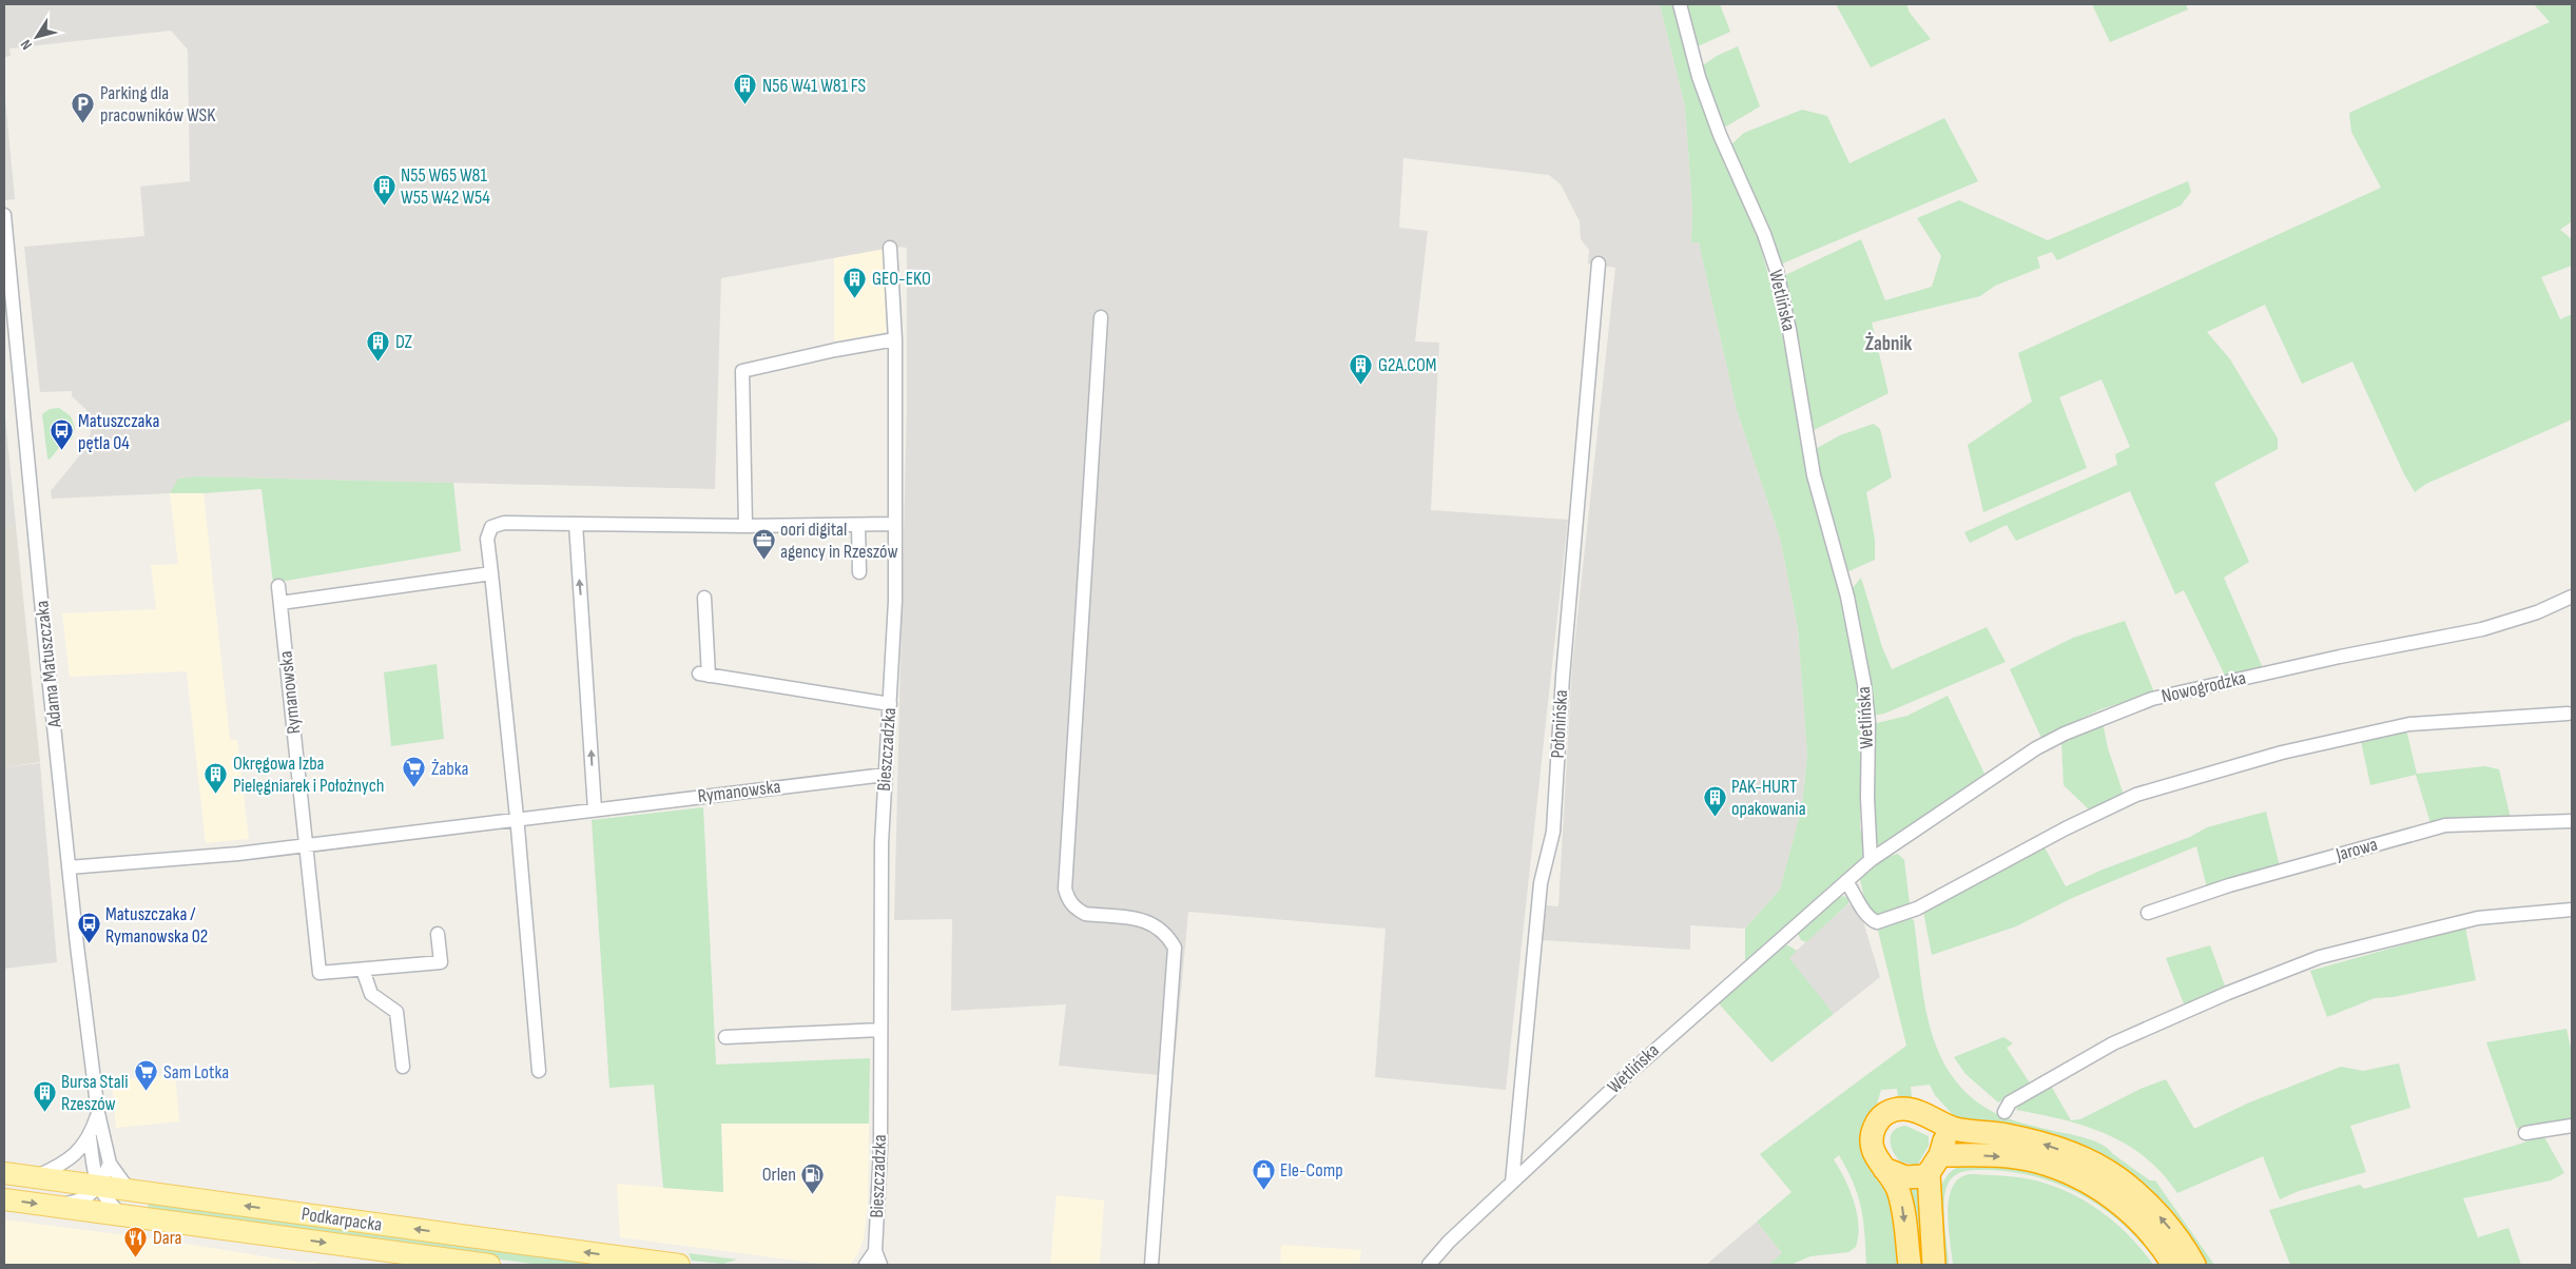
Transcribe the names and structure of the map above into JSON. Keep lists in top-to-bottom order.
{
  "streets": {
    "main road": ["Podkarpacka"],
    "street": [
      "Wetlińska",
      "Adama Matuszczaka",
      "Nowogrodzka",
      "Rymanowska",
      "Połonińska",
      "Bieszczadzka",
      "Jarowa"
    ]
  },
  "crossings": [
    ["Wetlińska", "Nowogrodzka"],
    ["Wetlińska", "Połonińska"],
    ["Adama Matuszczaka", "Rymanowska"],
    ["Adama Matuszczaka", "Podkarpacka"],
    ["Rymanowska", "Bieszczadzka"]
  ],
  "districts": ["Żabnik"],
  "places": {
    "building": [
      "N56 W41 W81 FS",
      "N55 W65 W81 W55 W42 W54",
      "GEO-EKO",
      "DZ",
      "G2A.COM",
      "Okręgowa Izba Pielęgniarek i Położnych",
      "PAK-HURT opakowania",
      "Bursa Stali Rzeszów"
    ],
    "parking": ["Parking dla pracowników WSK"],
    "bus stop": ["Matuszczaka pętla 04", "Matuszczaka / Rymanowska 02"],
    "office": ["oori digital agency in Rzeszów"],
    "supermarket": ["Żabka", "Sam Lotka"],
    "shop": ["Ele-Comp"],
    "fuel station": ["Orlen"],
    "restaurant": ["Dara"]
  },
  "north": "bottom left"
}
